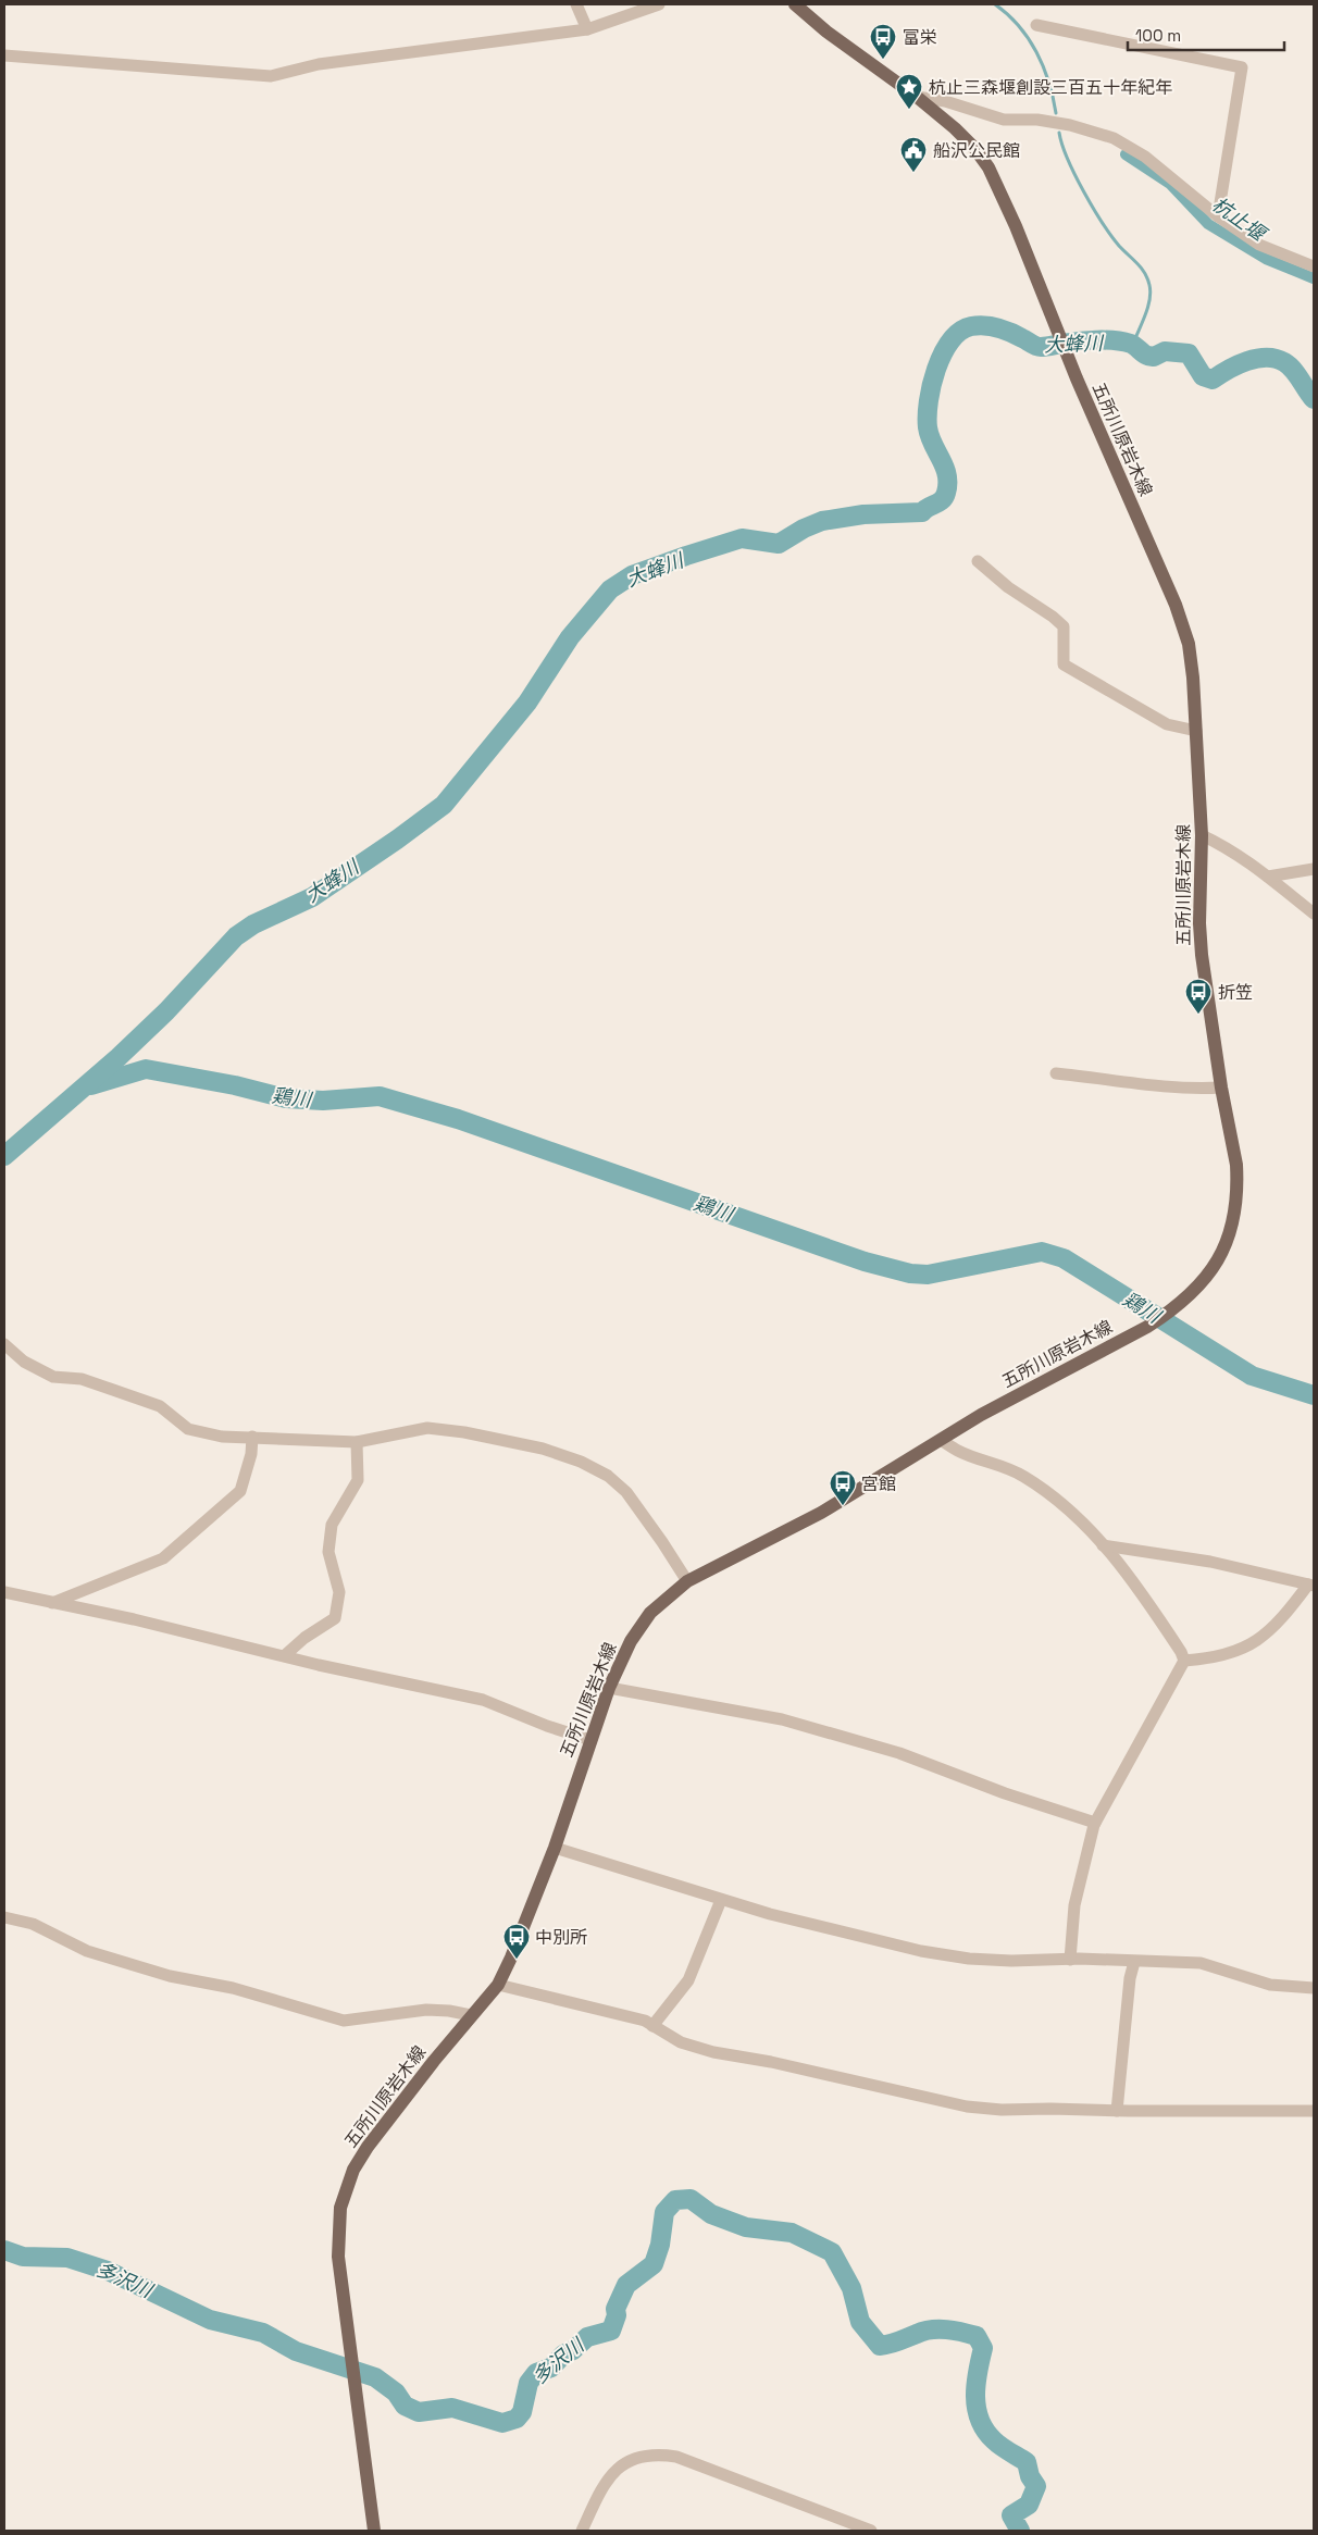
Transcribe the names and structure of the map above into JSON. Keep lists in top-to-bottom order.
{
  "streets": {
    "main road": ["五所川原岩木線"]
  },
  "water": [
    "杭止堰",
    "大蜂川",
    "鶏川",
    "多沢川"
  ],
  "places": {
    "bus stop": [
      "富栄",
      "折笠",
      "宮館",
      "中別所"
    ],
    "place": ["杭止三森堰創設三百五十年紀年"],
    "public building": ["船沢公民館"]
  },
  "scale_bar": "100 m"
}
